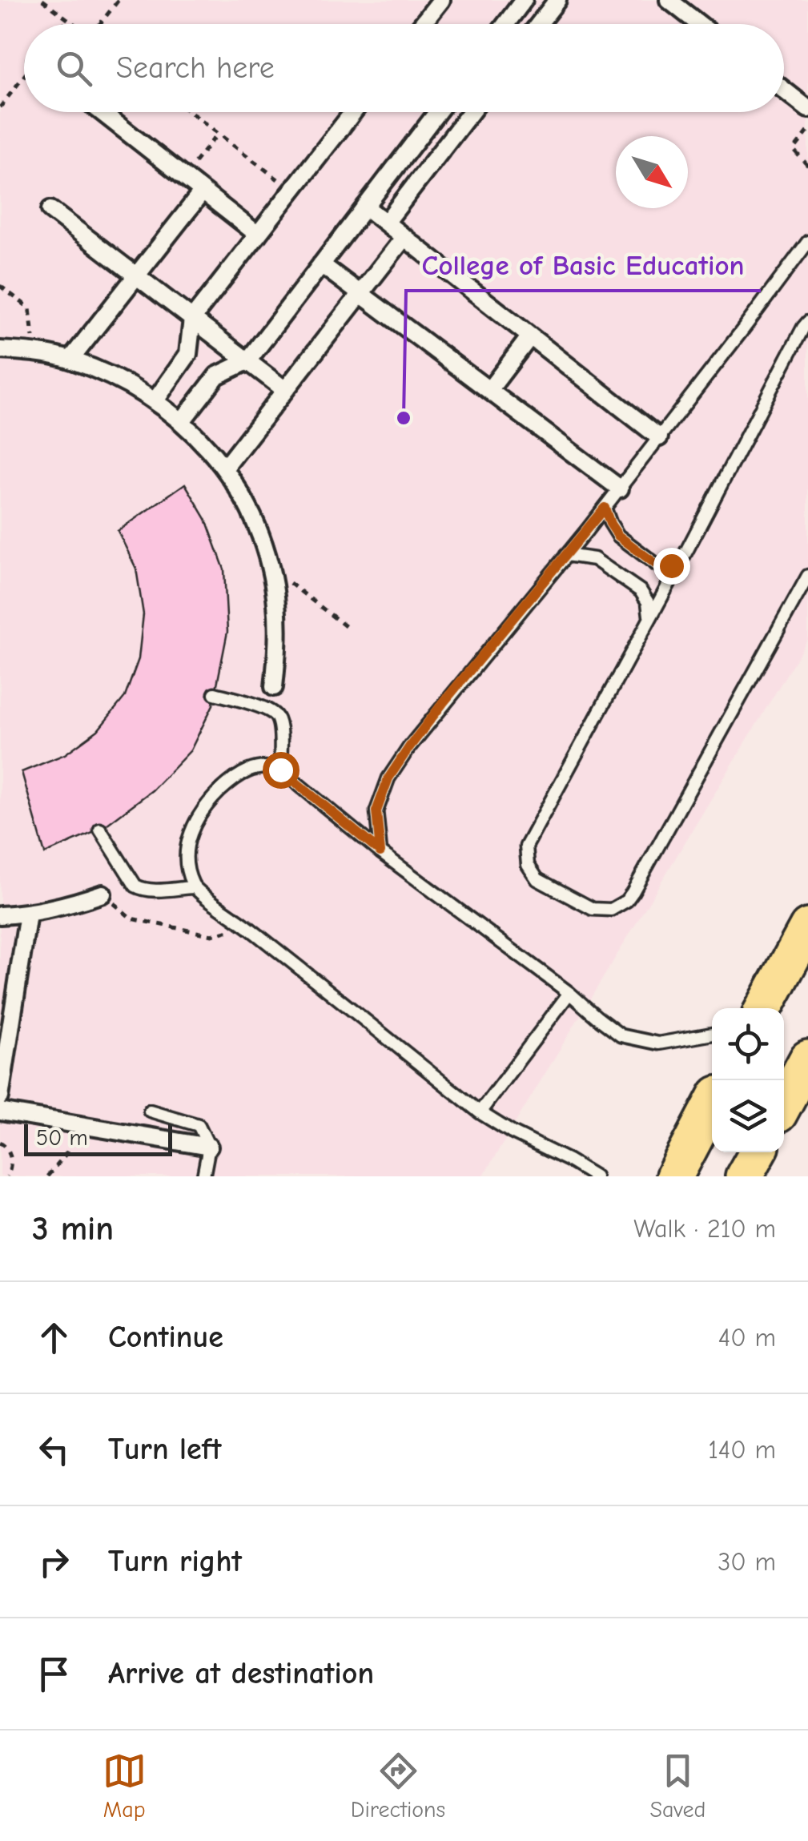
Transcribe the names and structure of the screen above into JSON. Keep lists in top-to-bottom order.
{
  "places": ["College of Basic Education"],
  "scale_bar": "50 m",
  "north": "bottom right",
  "page": {
    "search": "Search here",
    "scale": "50 m",
    "heading": ["3 min", "Walk · 210 m"],
    "list": [
      ["Continue", "40 m"],
      ["Turn left", "140 m"],
      ["Turn right", "30 m"],
      "Arrive at destination"
    ],
    "nav": ["Map", "Directions", "Saved"]
  }
}
